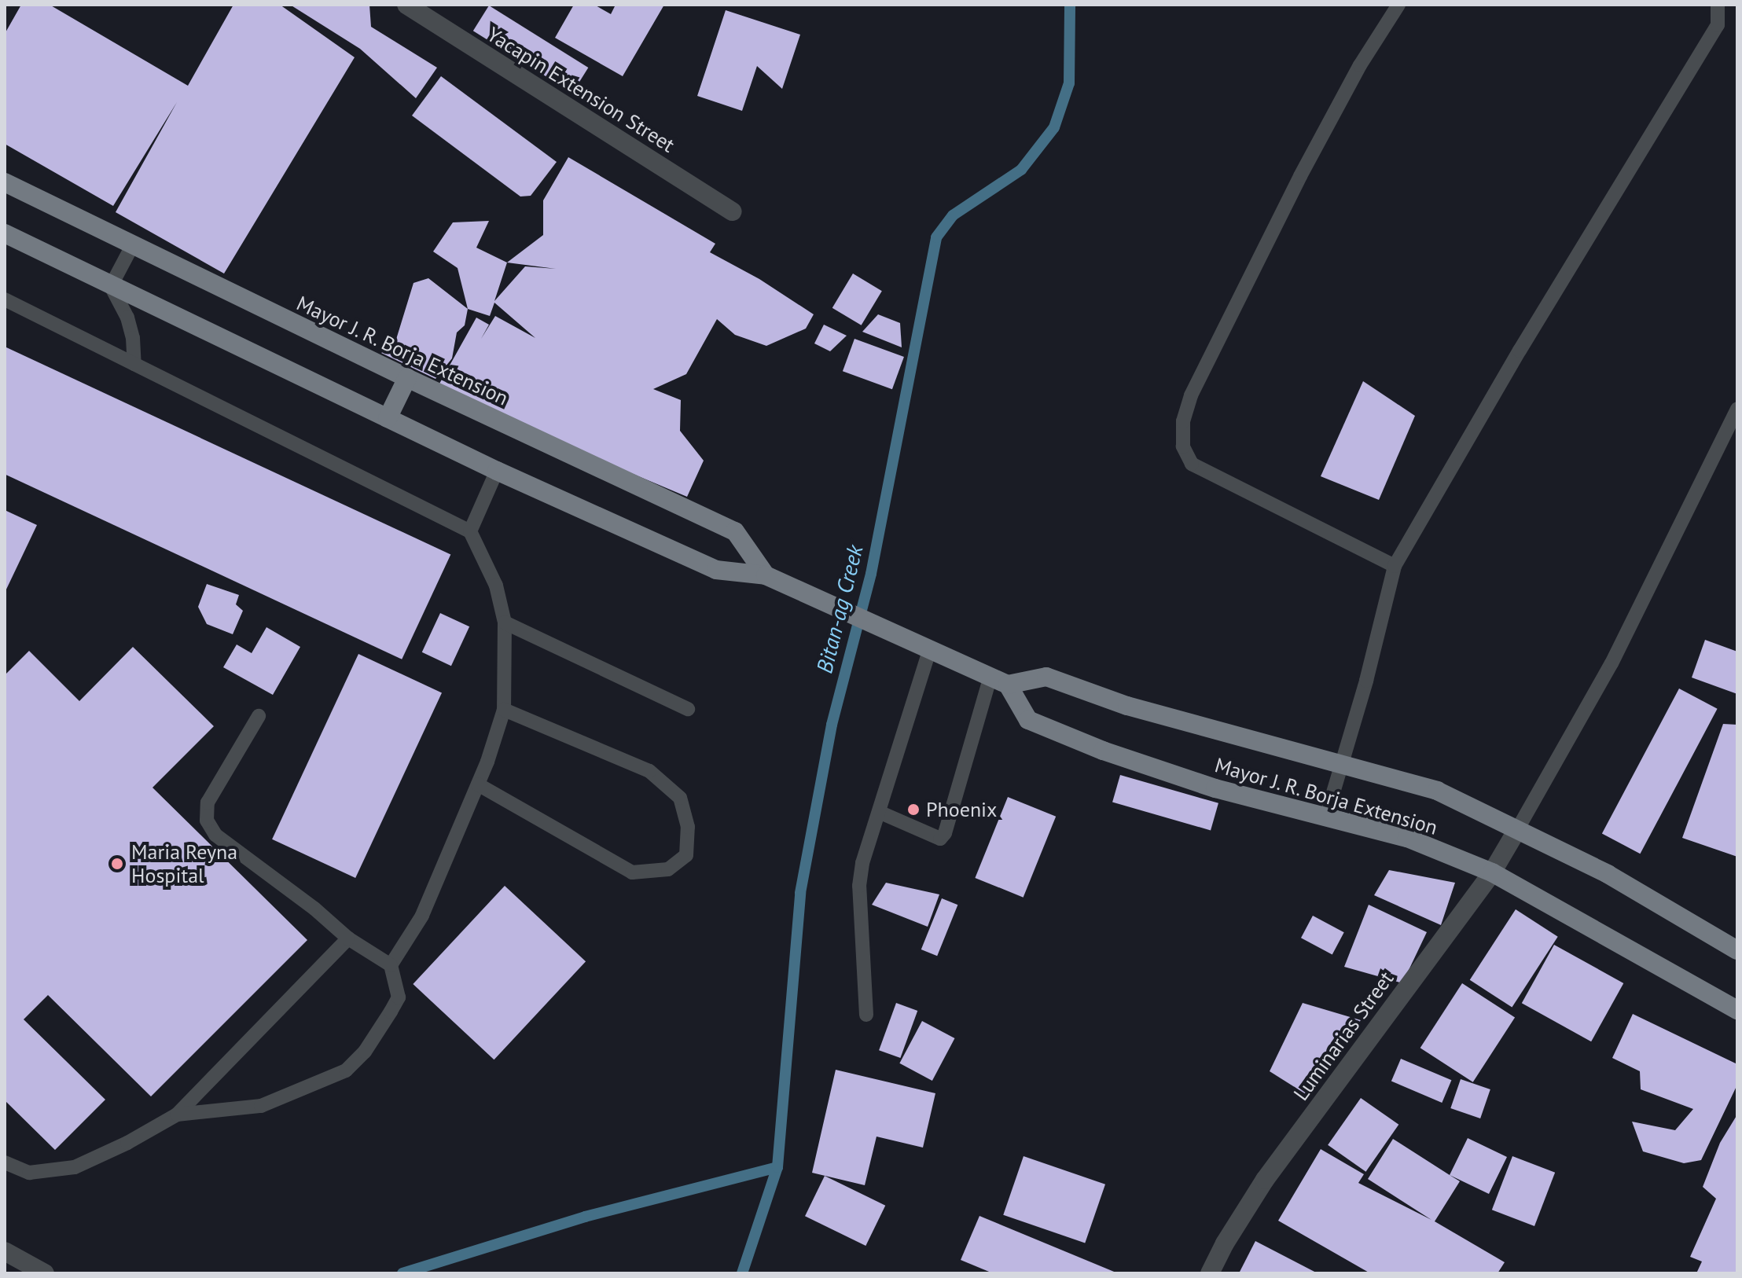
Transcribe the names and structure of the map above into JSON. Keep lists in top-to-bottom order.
{
  "streets": {
    "main road": ["Mayor J. R. Borja Extension"],
    "street": ["Yacapin Extension Street", "Luminarias Street"]
  },
  "crossings": [
    ["Mayor J. R. Borja Extension", "Luminarias Street"]
  ],
  "water": ["Bitan-ag Creek"],
  "places": ["Phoenix", "Maria Reyna Hospital"]
}
